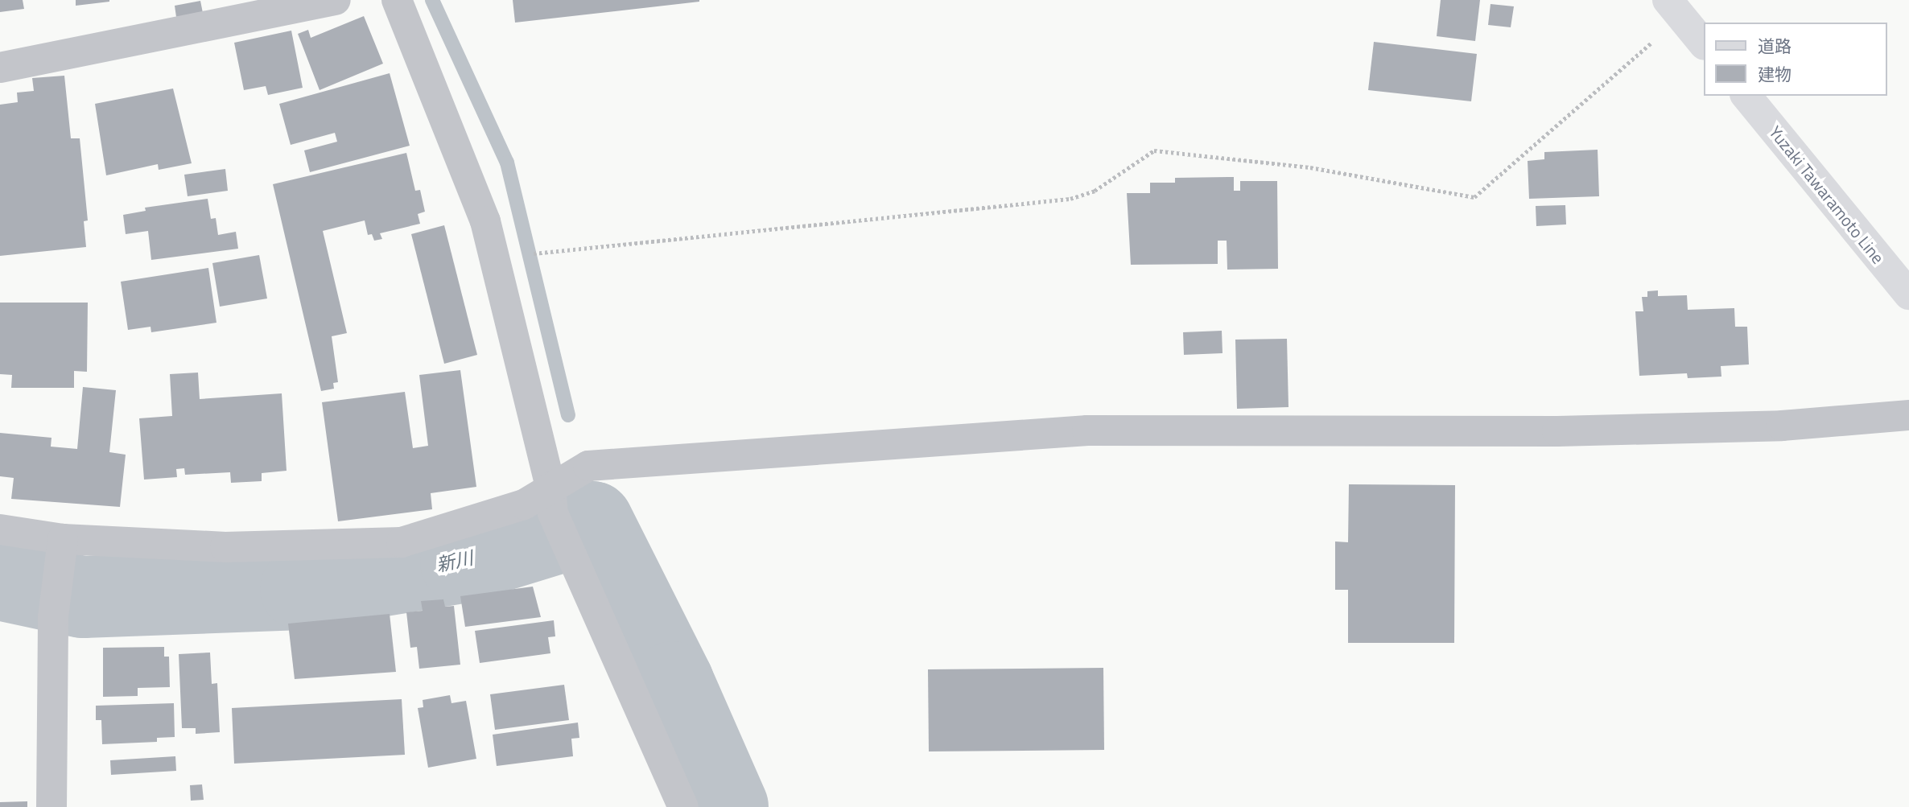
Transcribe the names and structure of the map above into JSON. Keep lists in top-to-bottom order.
{
  "streets": {
    "main road": ["Yuzaki Tawaramoto Line"]
  },
  "water": ["新川"],
  "legend": ["道路", "建物"]
}
